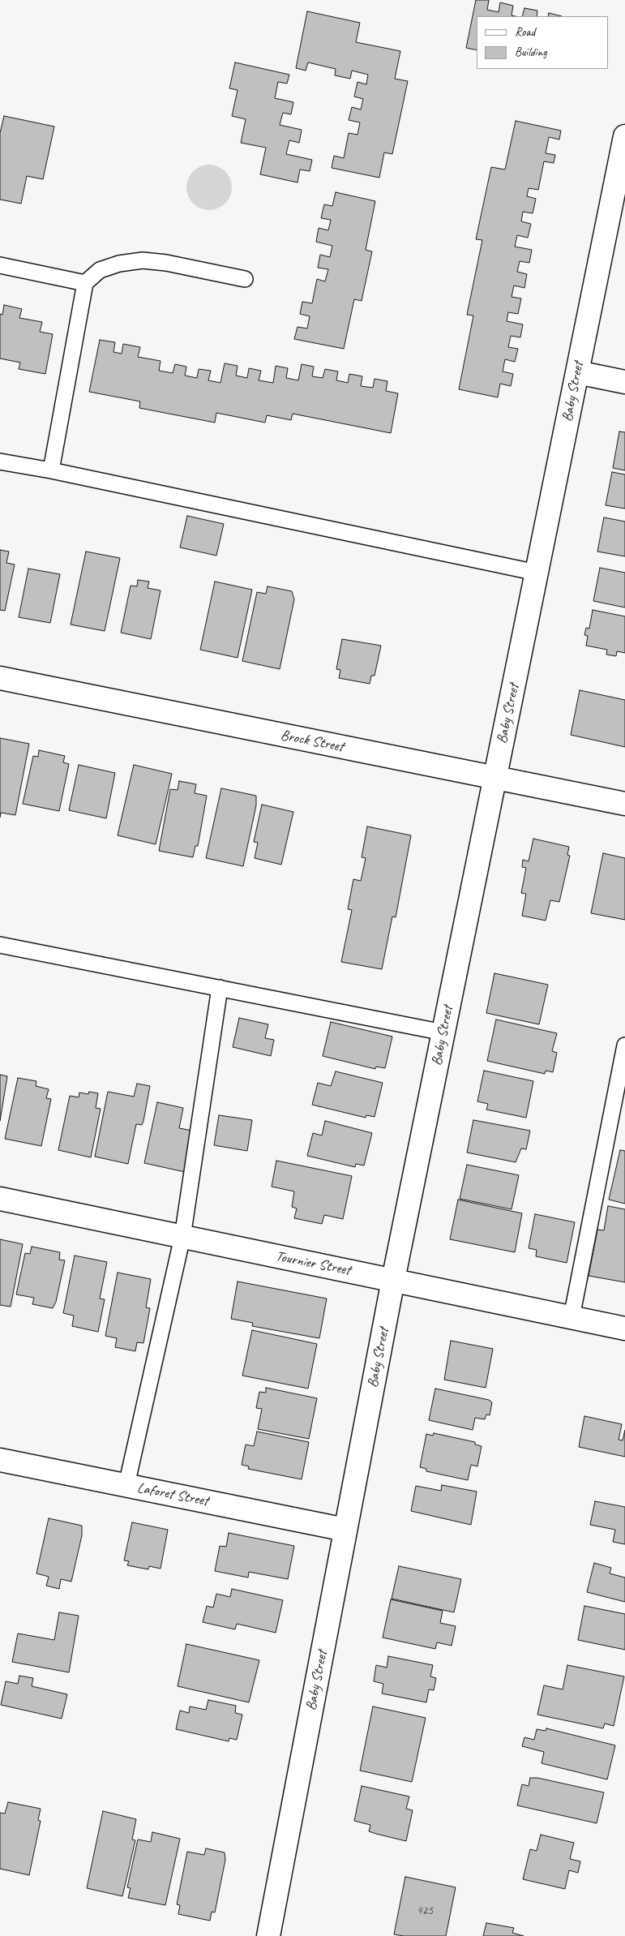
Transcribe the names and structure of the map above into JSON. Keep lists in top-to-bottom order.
{
  "streets": {
    "street": [
      "Baby Street",
      "Brock Street",
      "Tournier Street",
      "Laforet Street"
    ]
  },
  "crossings": [
    ["Baby Street", "Brock Street"],
    ["Baby Street", "Tournier Street"],
    ["Baby Street", "Laforet Street"]
  ],
  "house_numbers": ["425"],
  "legend": ["Road", "Building"]
}
